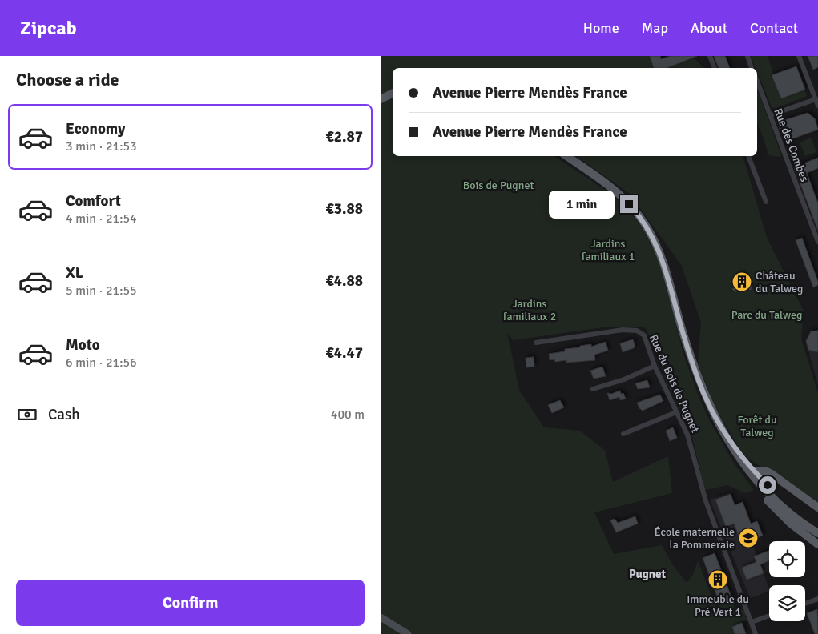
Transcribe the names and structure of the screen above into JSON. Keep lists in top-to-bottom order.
{
  "streets": {
    "street": ["Rue des Combes", "Rue du Bois de Pugnet"]
  },
  "districts": ["Pugnet"],
  "parks": [
    "Bois de Pugnet",
    "Jardins familiaux 1",
    "Jardins familiaux 2",
    "Parc du Talweg",
    "Forêt du Talweg"
  ],
  "places": {
    "building": ["Château du Talweg", "Immeuble du Pré Vert 1"],
    "school or university": ["École maternelle la Pommeraie"]
  },
  "page": {
    "header": "Zipcab",
    "nav": [
      "Home",
      "Map",
      "About",
      "Contact"
    ],
    "heading": "Choose a ride",
    "banner": ["Avenue Pierre Mendès France", "Avenue Pierre Mendès France"],
    "list": [
      {
        "name": "Economy",
        "note": "3 min · 21:53",
        "value": "€2.87"
      },
      {
        "name": "Comfort",
        "note": "4 min · 21:54",
        "value": "€3.88"
      },
      {
        "name": "XL",
        "note": "5 min · 21:55",
        "value": "€4.88"
      },
      {
        "name": "Moto",
        "note": "6 min · 21:56",
        "value": "€4.47"
      }
    ],
    "bubble": "1 min",
    "pay": ["Cash", "400 m"],
    "buttons": "Confirm"
  }
}
